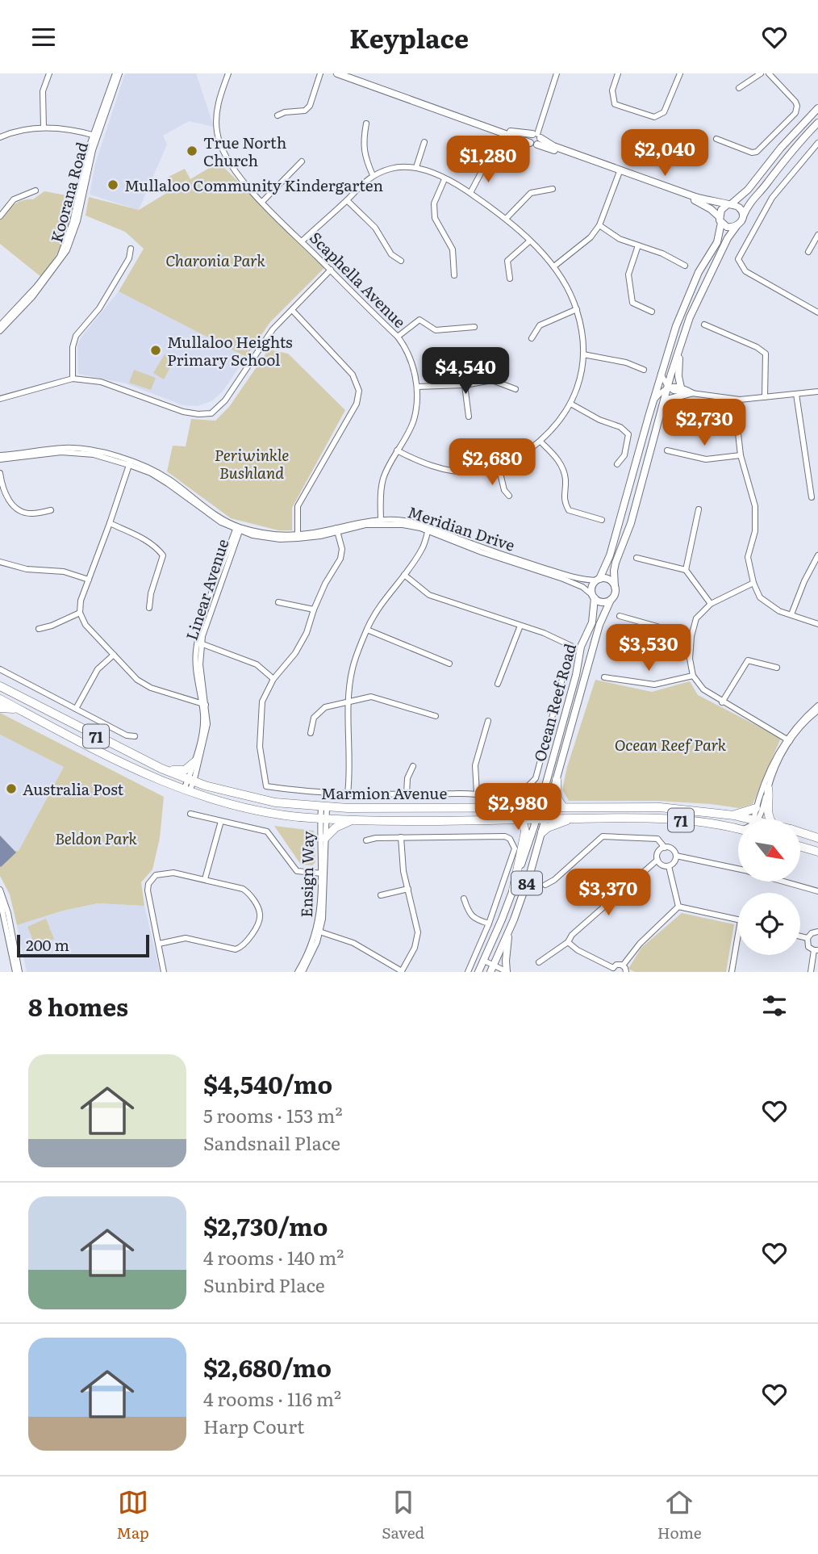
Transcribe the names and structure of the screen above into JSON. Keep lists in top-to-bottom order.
{
  "streets": {
    "highway": ["71", "Marmion Avenue"],
    "main road": ["Ocean Reef Road", "84"],
    "street": [
      "Koorana Road",
      "Scaphella Avenue",
      "Meridian Drive",
      "Linear Avenue",
      "Ensign Way"
    ]
  },
  "crossings": [
    ["Scaphella Avenue", "Meridian Drive"],
    ["Meridian Drive", "Linear Avenue"],
    ["Meridian Drive", "Ocean Reef Road"],
    ["Linear Avenue", "Marmion Avenue"],
    ["Ocean Reef Road", "Marmion Avenue"],
    ["Marmion Avenue", "Ensign Way"]
  ],
  "parks": [
    "Charonia Park",
    "Periwinkle Bushland",
    "Ocean Reef Park",
    "Beldon Park"
  ],
  "places": [
    "True North Church",
    "Mullaloo Community Kindergarten",
    "Mullaloo Heights Primary School",
    "Australia Post"
  ],
  "scale_bar": "200 m",
  "north": "bottom right",
  "page": {
    "header": "Keyplace",
    "price": [
      "$2,040",
      "$1,280",
      "$4,540",
      "$2,730",
      "$2,680",
      "$3,530",
      "$2,980",
      "$3,370"
    ],
    "scale": "200 m",
    "heading": "8 homes",
    "list": [
      {
        "name": "$4,540/mo",
        "note": "5 rooms · 153 m² · Sandsnail Place"
      },
      {
        "name": "$2,730/mo",
        "note": "4 rooms · 140 m² · Sunbird Place"
      },
      {
        "name": "$2,680/mo",
        "note": "4 rooms · 116 m² · Harp Court"
      }
    ],
    "tabs": ["Map", "Saved", "Home"]
  }
}
